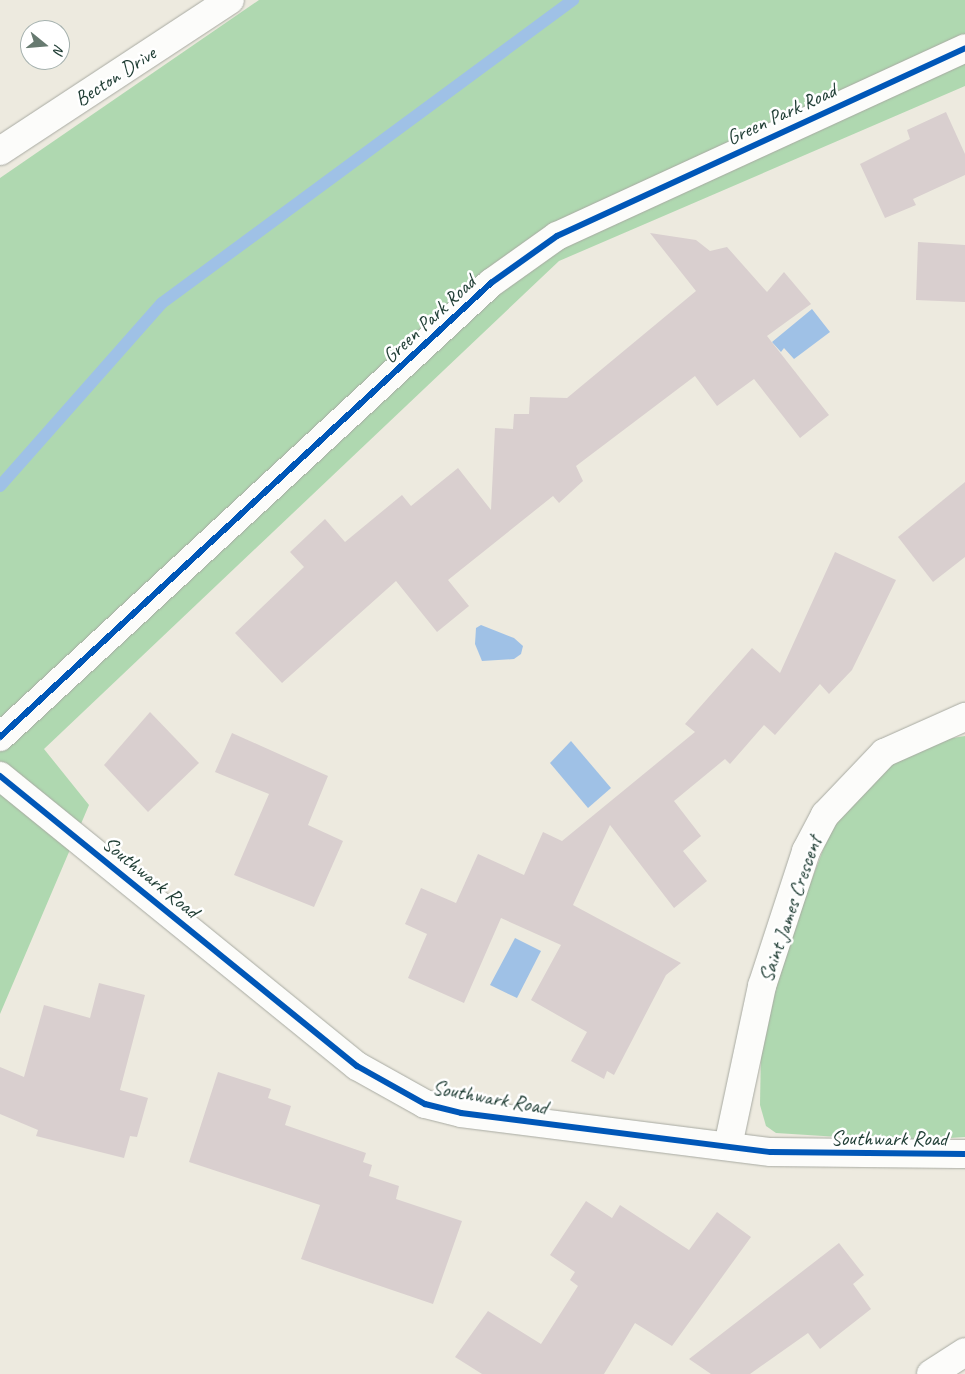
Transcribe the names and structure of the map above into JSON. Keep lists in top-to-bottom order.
{
  "streets": {
    "street": [
      "Becton Drive",
      "Green Park Road",
      "Southwark Road",
      "Saint James Crescent"
    ]
  },
  "crossings": [
    ["Southwark Road", "Saint James Crescent"]
  ],
  "north": "right"
}
